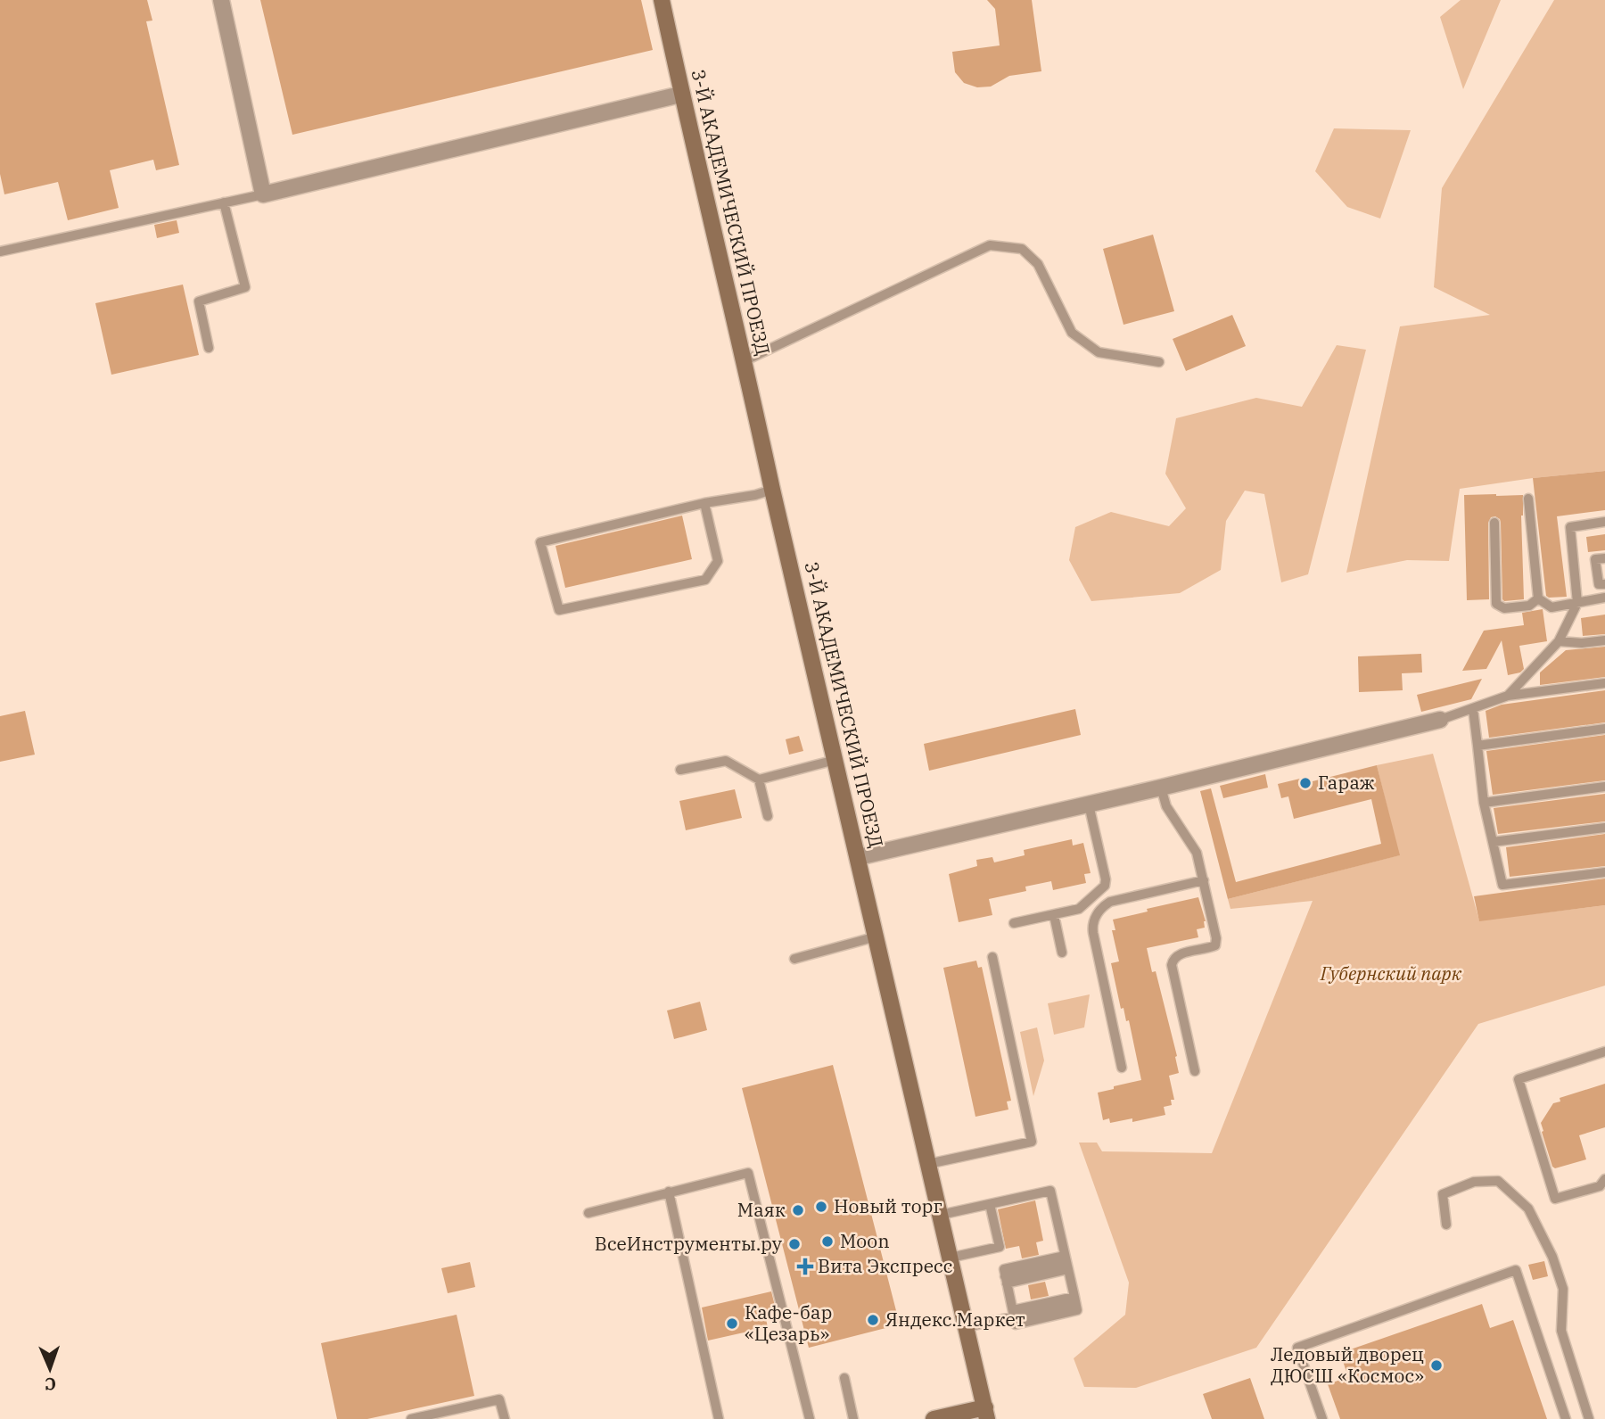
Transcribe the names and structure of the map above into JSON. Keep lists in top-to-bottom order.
{
  "streets": {
    "street": ["3-Й АКАДЕМИЧЕСКИЙ ПРОЕЗД"]
  },
  "parks": ["Губернский парк"],
  "places": {
    "other": [
      "Гараж",
      "Новый торг",
      "Маяк",
      "Moon",
      "ВсеИнструменты.ру",
      "Яндекс.Маркет",
      "Кафе-бар «Цезарь»",
      "Ледовый дворец ДЮСШ «Космос»"
    ],
    "health": ["Вита Экспресс"]
  },
  "north": "bottom"
}
